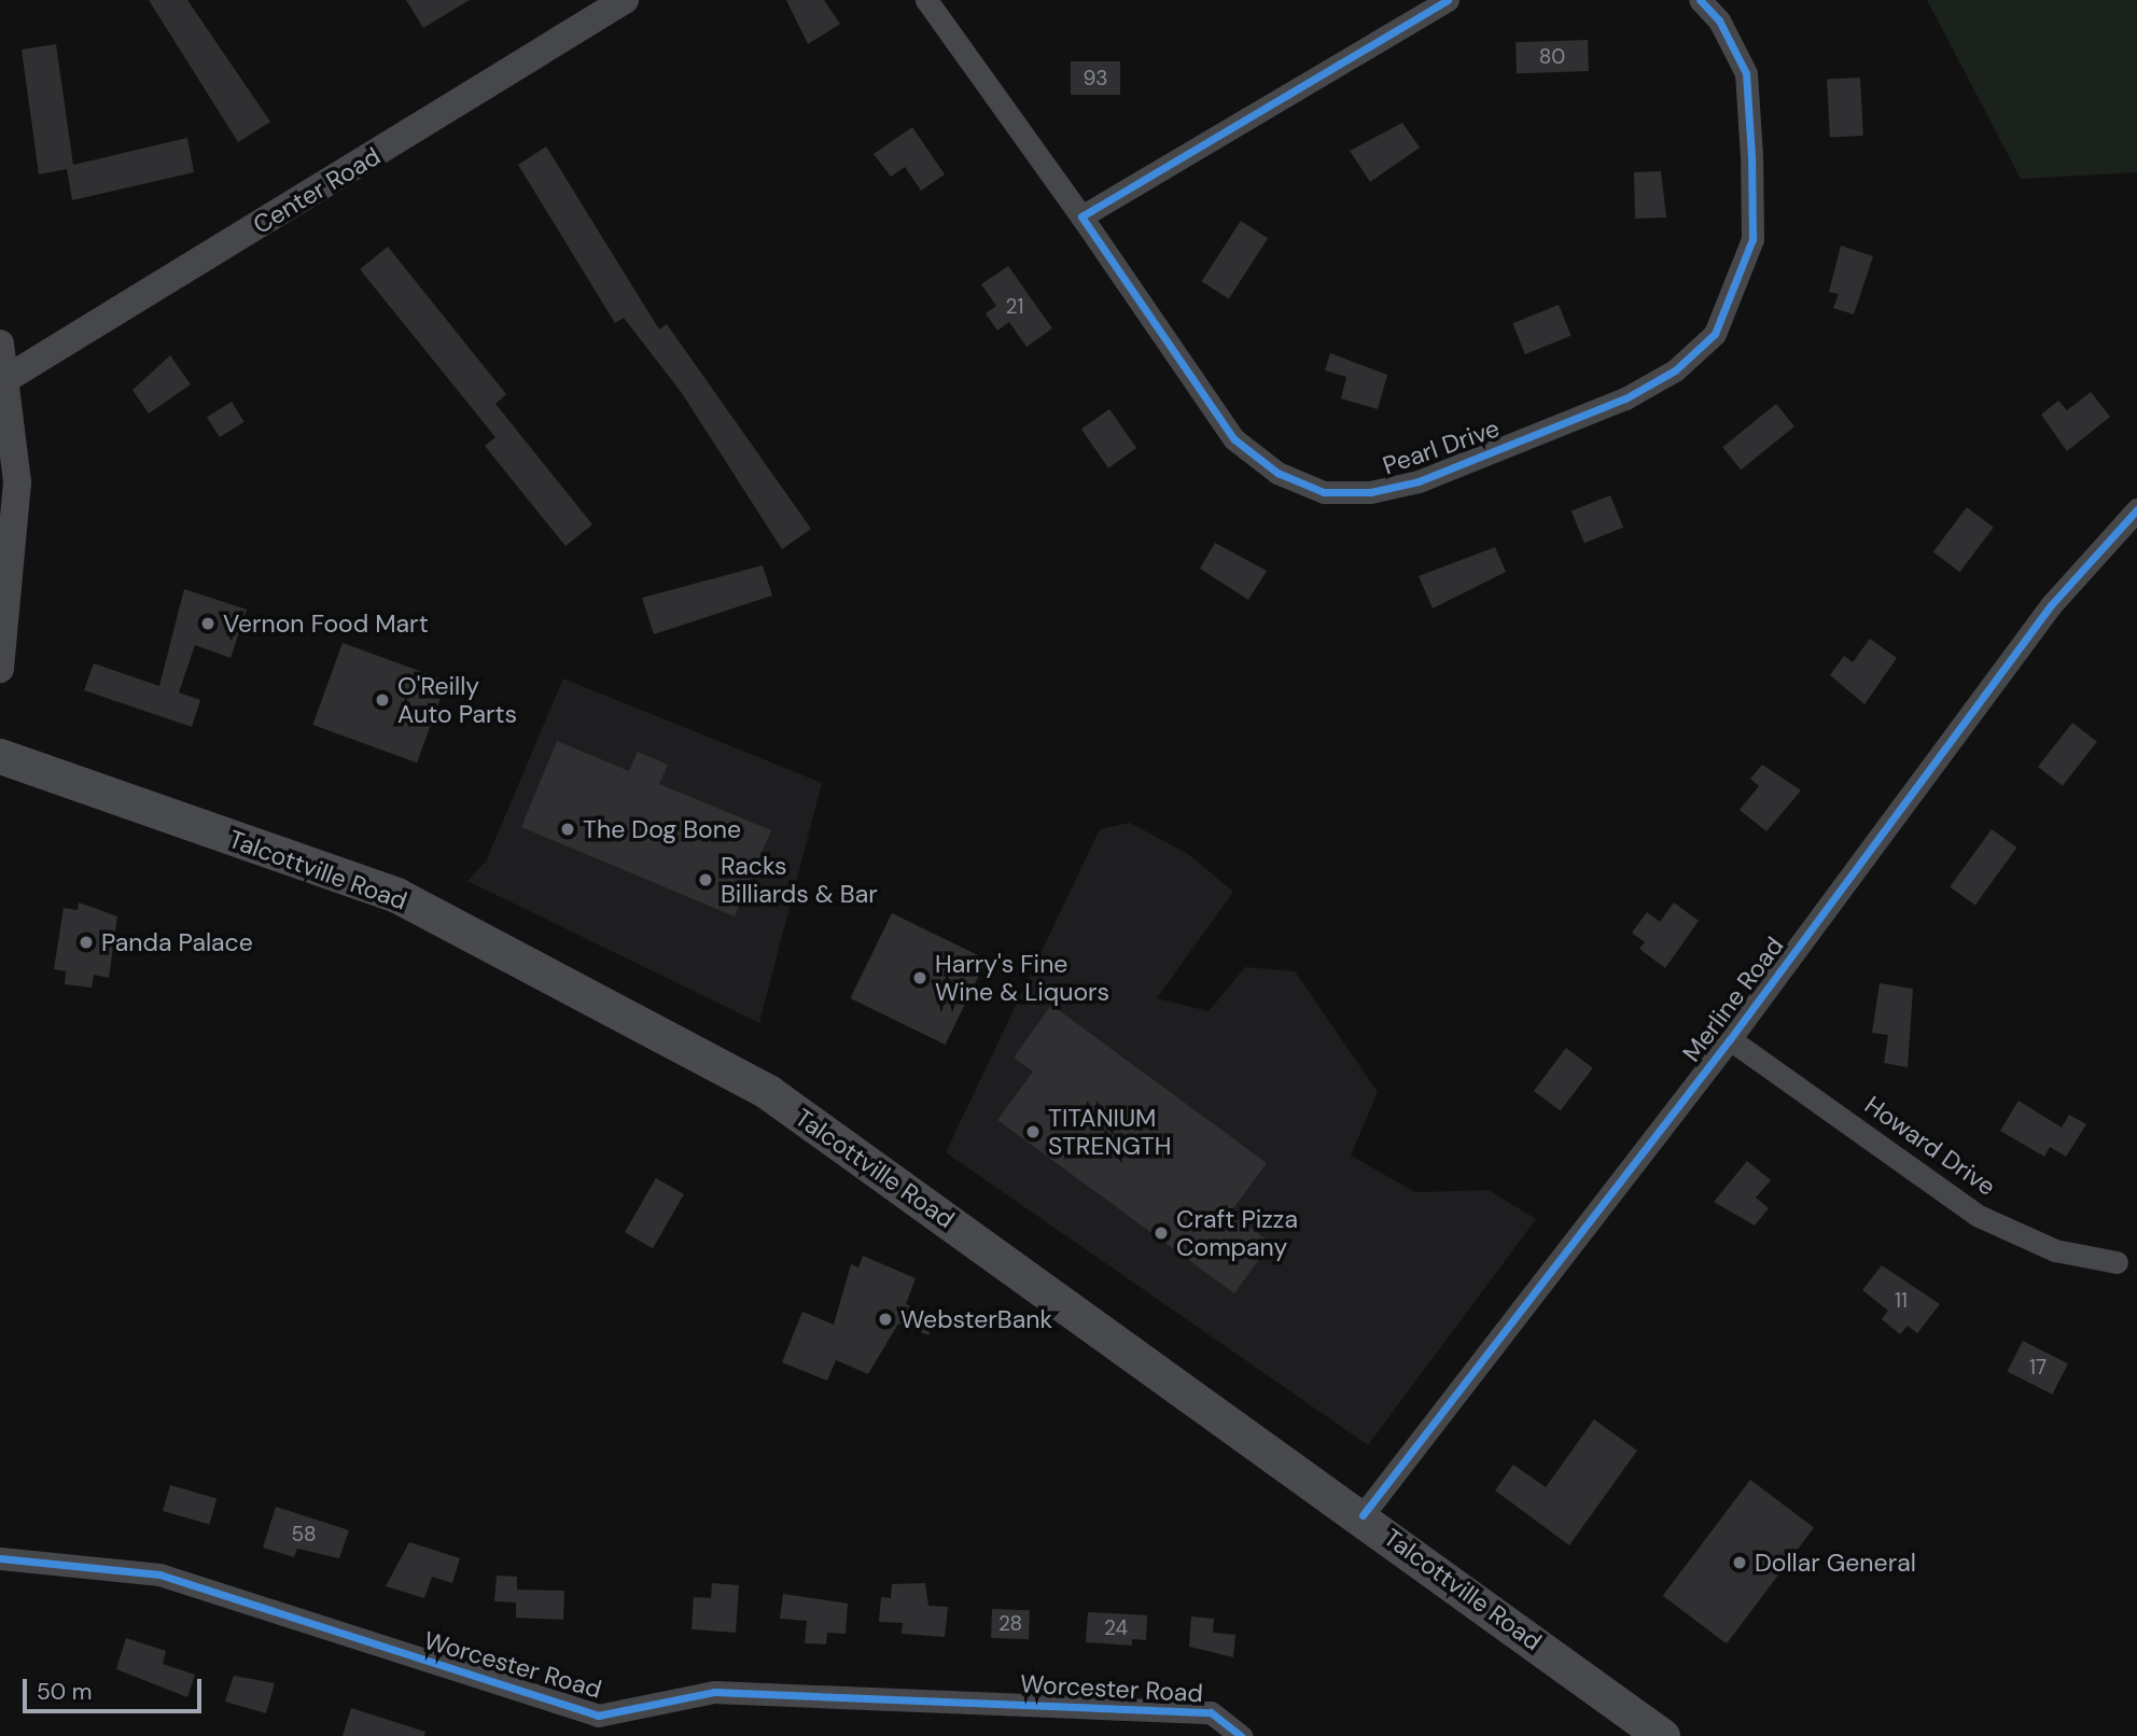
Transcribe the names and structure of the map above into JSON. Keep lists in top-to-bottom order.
{
  "streets": {
    "main road": ["Talcottville Road"],
    "street": [
      "Center Road",
      "Pearl Drive",
      "Merline Road",
      "Howard Drive",
      "Worcester Road"
    ]
  },
  "crossings": [
    ["Talcottville Road", "Merline Road"],
    ["Merline Road", "Howard Drive"]
  ],
  "places": [
    "Vernon Food Mart",
    "O'Reilly Auto Parts",
    "The Dog Bone",
    "Racks Billiards & Bar",
    "Panda Palace",
    "Harry's Fine Wine & Liquors",
    "TITANIUM STRENGTH",
    "Craft Pizza Company",
    "WebsterBank",
    "Dollar General"
  ],
  "house_numbers": [
    "80",
    "93",
    "21",
    "11",
    "17",
    "58",
    "28",
    "24"
  ],
  "scale_bar": "50 m"
}
